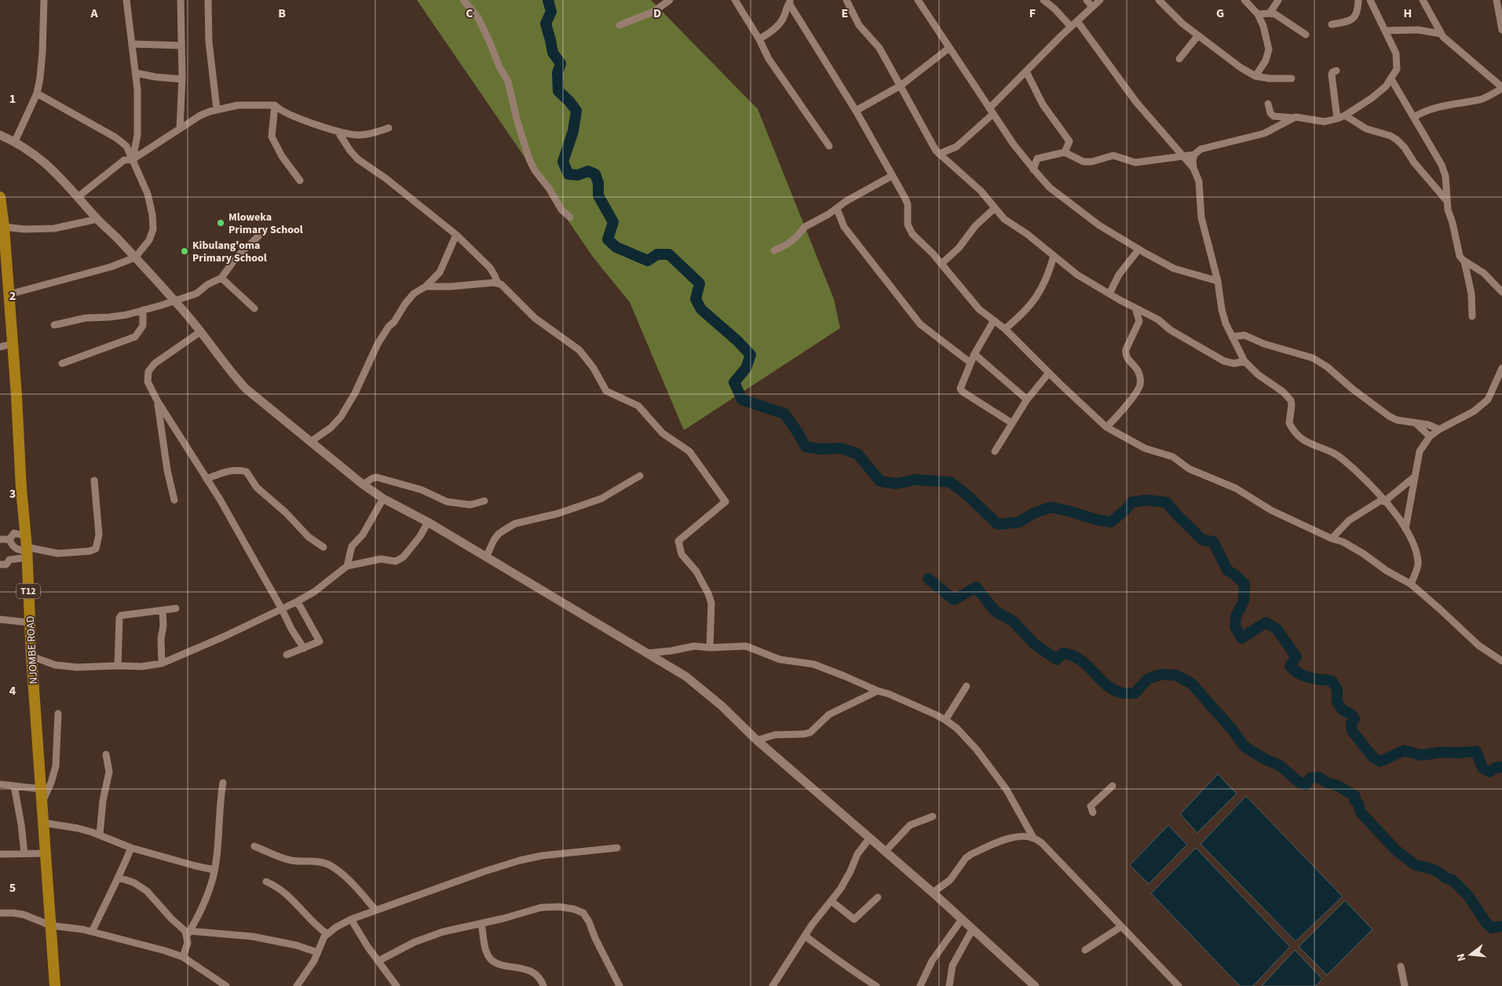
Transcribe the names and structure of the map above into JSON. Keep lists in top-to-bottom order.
{
  "streets": {
    "highway": ["T12", "NJOMBE ROAD"]
  },
  "places": ["Mloweka Primary School", "Kibulang'oma Primary School"],
  "north": "left",
  "grid": {
    "columns": [
      "A",
      "B",
      "C",
      "D",
      "E",
      "F",
      "G",
      "H"
    ],
    "rows": [
      "1",
      "2",
      "3",
      "4",
      "5"
    ]
  }
}
